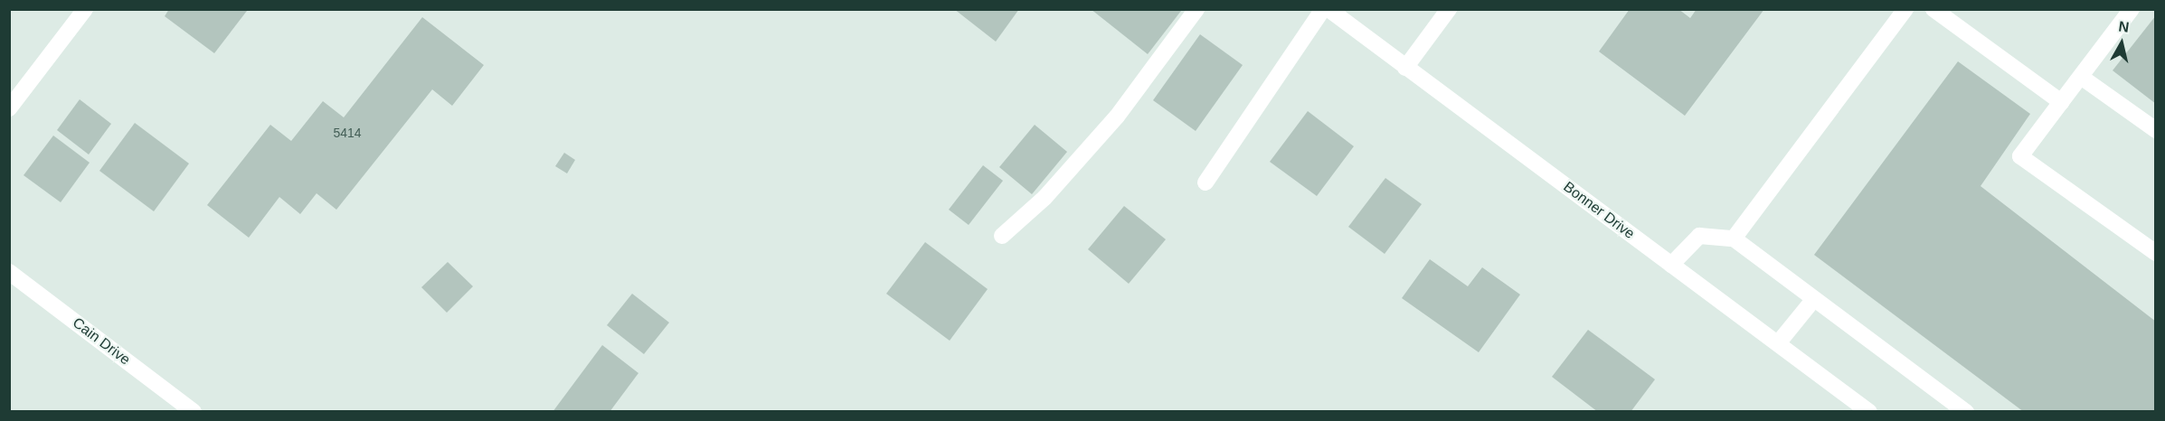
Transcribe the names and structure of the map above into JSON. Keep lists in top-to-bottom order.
{
  "streets": {
    "street": ["Bonner Drive", "Cain Drive"]
  },
  "house_numbers": ["5414"],
  "north": "top"
}
